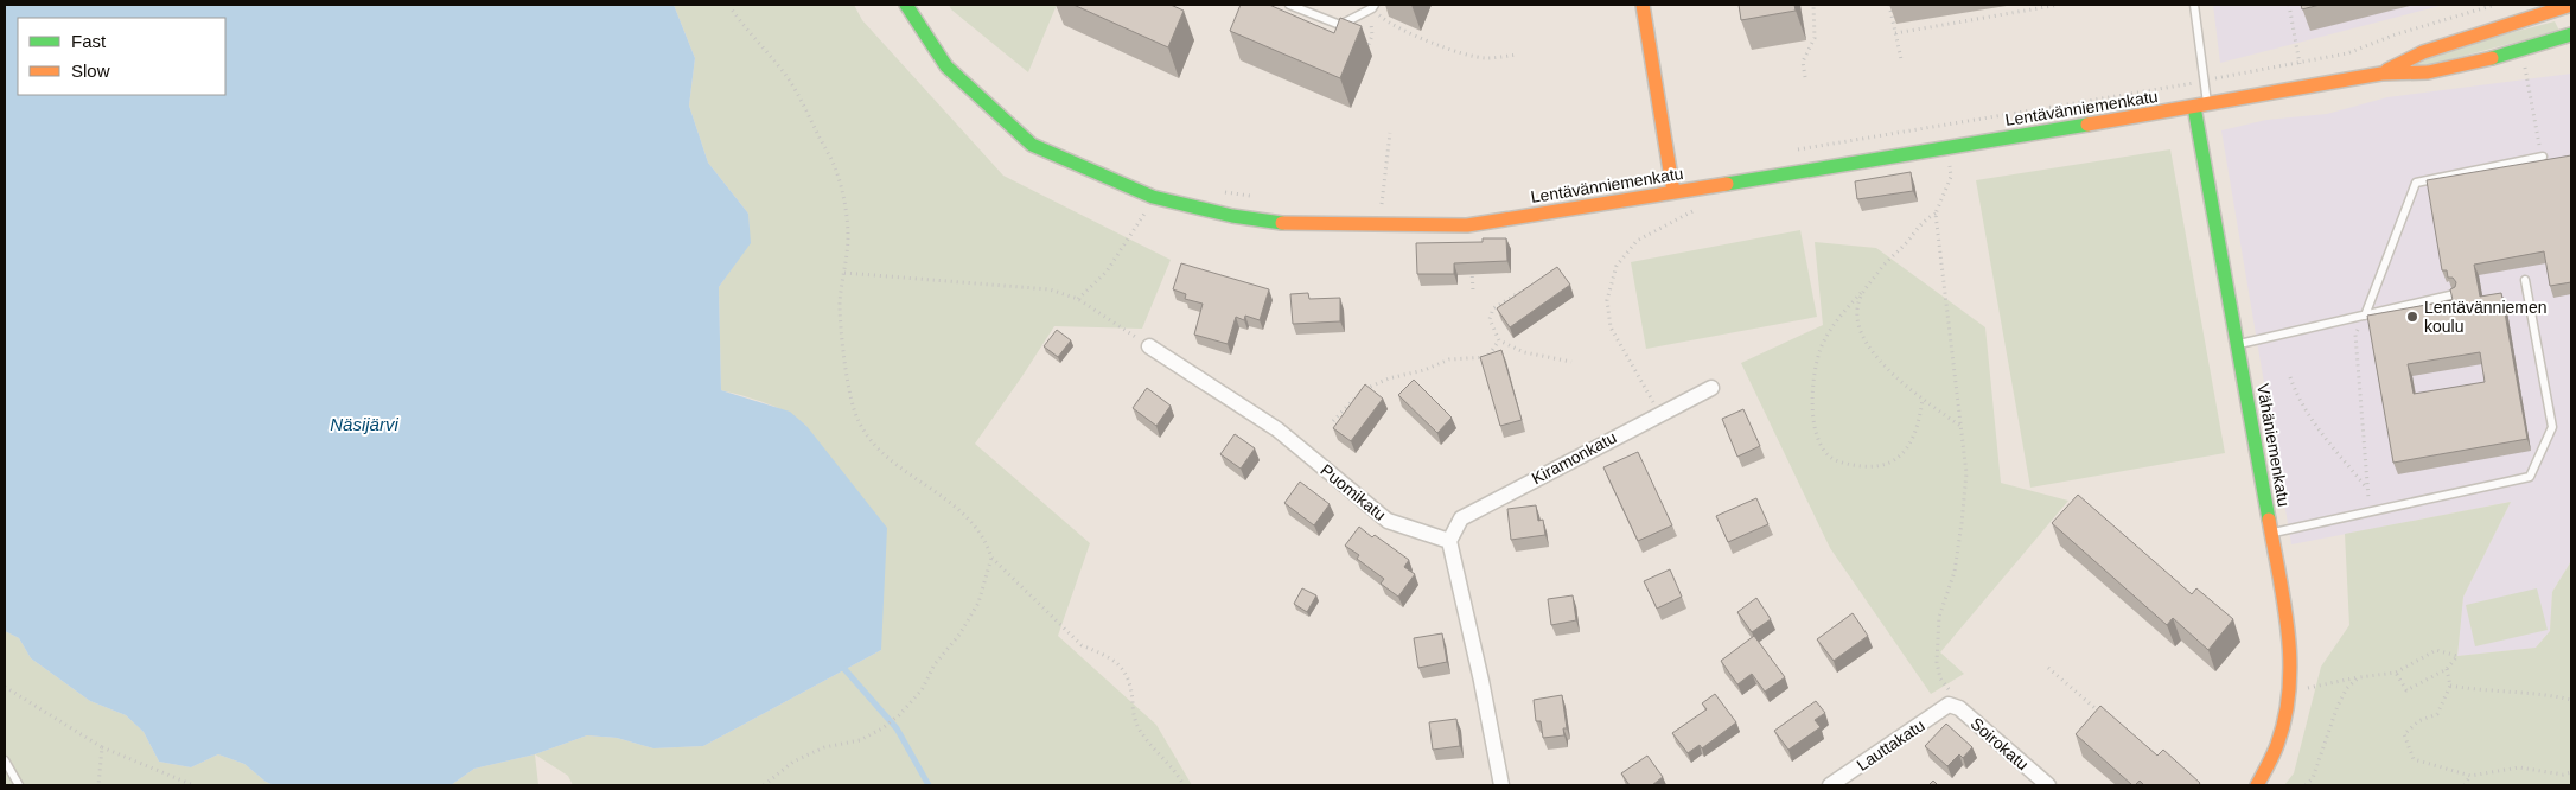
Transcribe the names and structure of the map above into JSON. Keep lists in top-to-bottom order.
{
  "streets": {
    "street": [
      "Lentävänniemenkatu",
      "Vähäniemenkatu",
      "Kiramonkatu",
      "Puomikatu",
      "Soirokatu",
      "Lauttakatu"
    ]
  },
  "crossings": [
    ["Lentävänniemenkatu", "Vähäniemenkatu"],
    ["Kiramonkatu", "Puomikatu"],
    ["Soirokatu", "Lauttakatu"]
  ],
  "water": ["Näsijärvi"],
  "places": ["Lentävänniemen koulu"],
  "legend": ["Fast", "Slow"]
}
